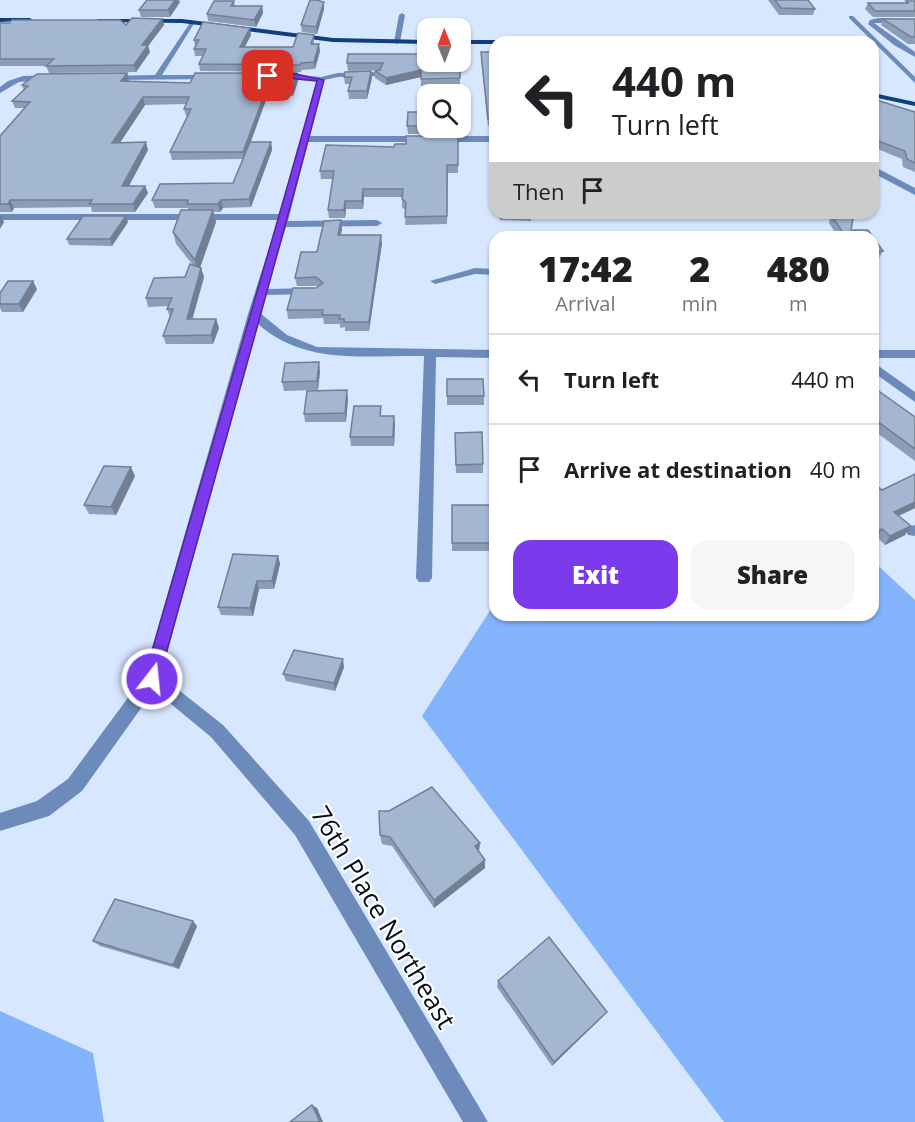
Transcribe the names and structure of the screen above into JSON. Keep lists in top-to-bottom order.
{
  "streets": {
    "street": ["76th Place Northeast"]
  },
  "north": "top",
  "page": {
    "turn": ["440 m", "Turn left"],
    "then": "Then",
    "eta": [
      "17:42",
      "Arrival",
      "2",
      "min",
      "480",
      "m"
    ],
    "list": [
      {
        "name": "Turn left",
        "value": "440 m"
      },
      {
        "name": "Arrive at destination",
        "value": "40 m"
      }
    ],
    "buttons": ["Exit", "Share"]
  }
}
